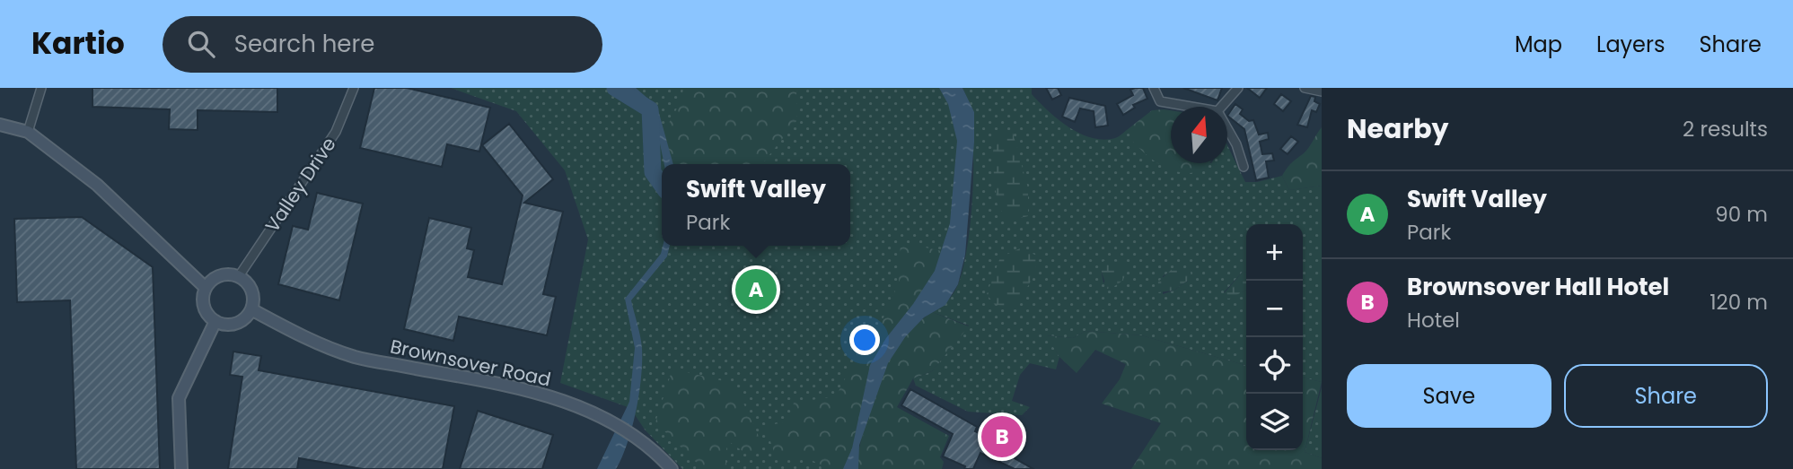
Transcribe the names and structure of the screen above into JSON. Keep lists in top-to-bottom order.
{
  "streets": {
    "street": ["Valley Drive", "Brownsover Road"]
  },
  "crossings": [
    ["Valley Drive", "Brownsover Road"]
  ],
  "north": "top",
  "page": {
    "header": "Kartio",
    "search": "Search here",
    "nav": ["Map", "Layers", "Share"],
    "heading": ["Nearby", "2 results"],
    "popup": ["Swift Valley", "Park"],
    "list": [
      {
        "mark": "A",
        "name": "Swift Valley",
        "note": "Park",
        "value": "90 m"
      },
      {
        "mark": "B",
        "name": "Brownsover Hall Hotel",
        "note": "Hotel",
        "value": "120 m"
      }
    ],
    "map_buttons": ["+", "−"],
    "pins": ["A", "B"],
    "buttons": ["Save", "Share"]
  }
}
